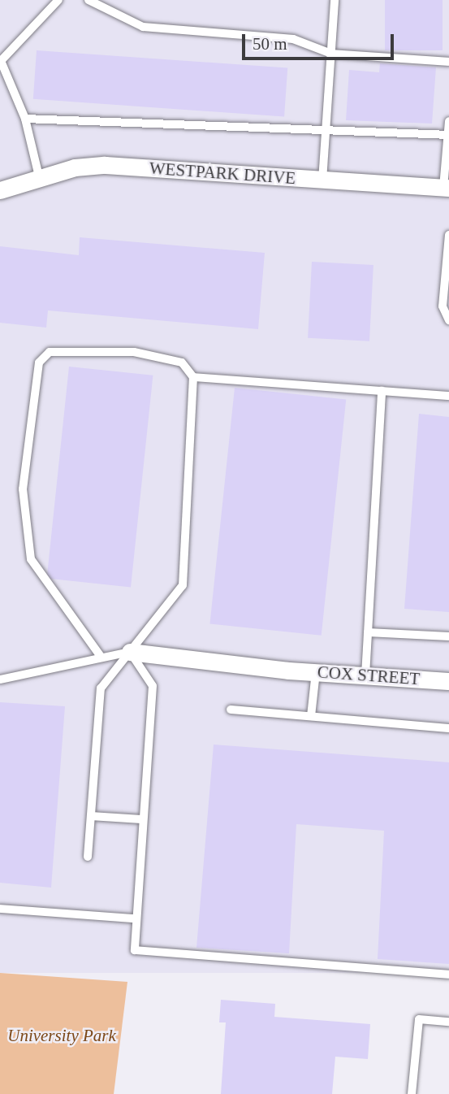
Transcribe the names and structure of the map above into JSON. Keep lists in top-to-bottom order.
{
  "streets": {
    "street": ["WESTPARK DRIVE", "COX STREET"]
  },
  "parks": ["University Park"],
  "scale_bar": "50 m"
}
